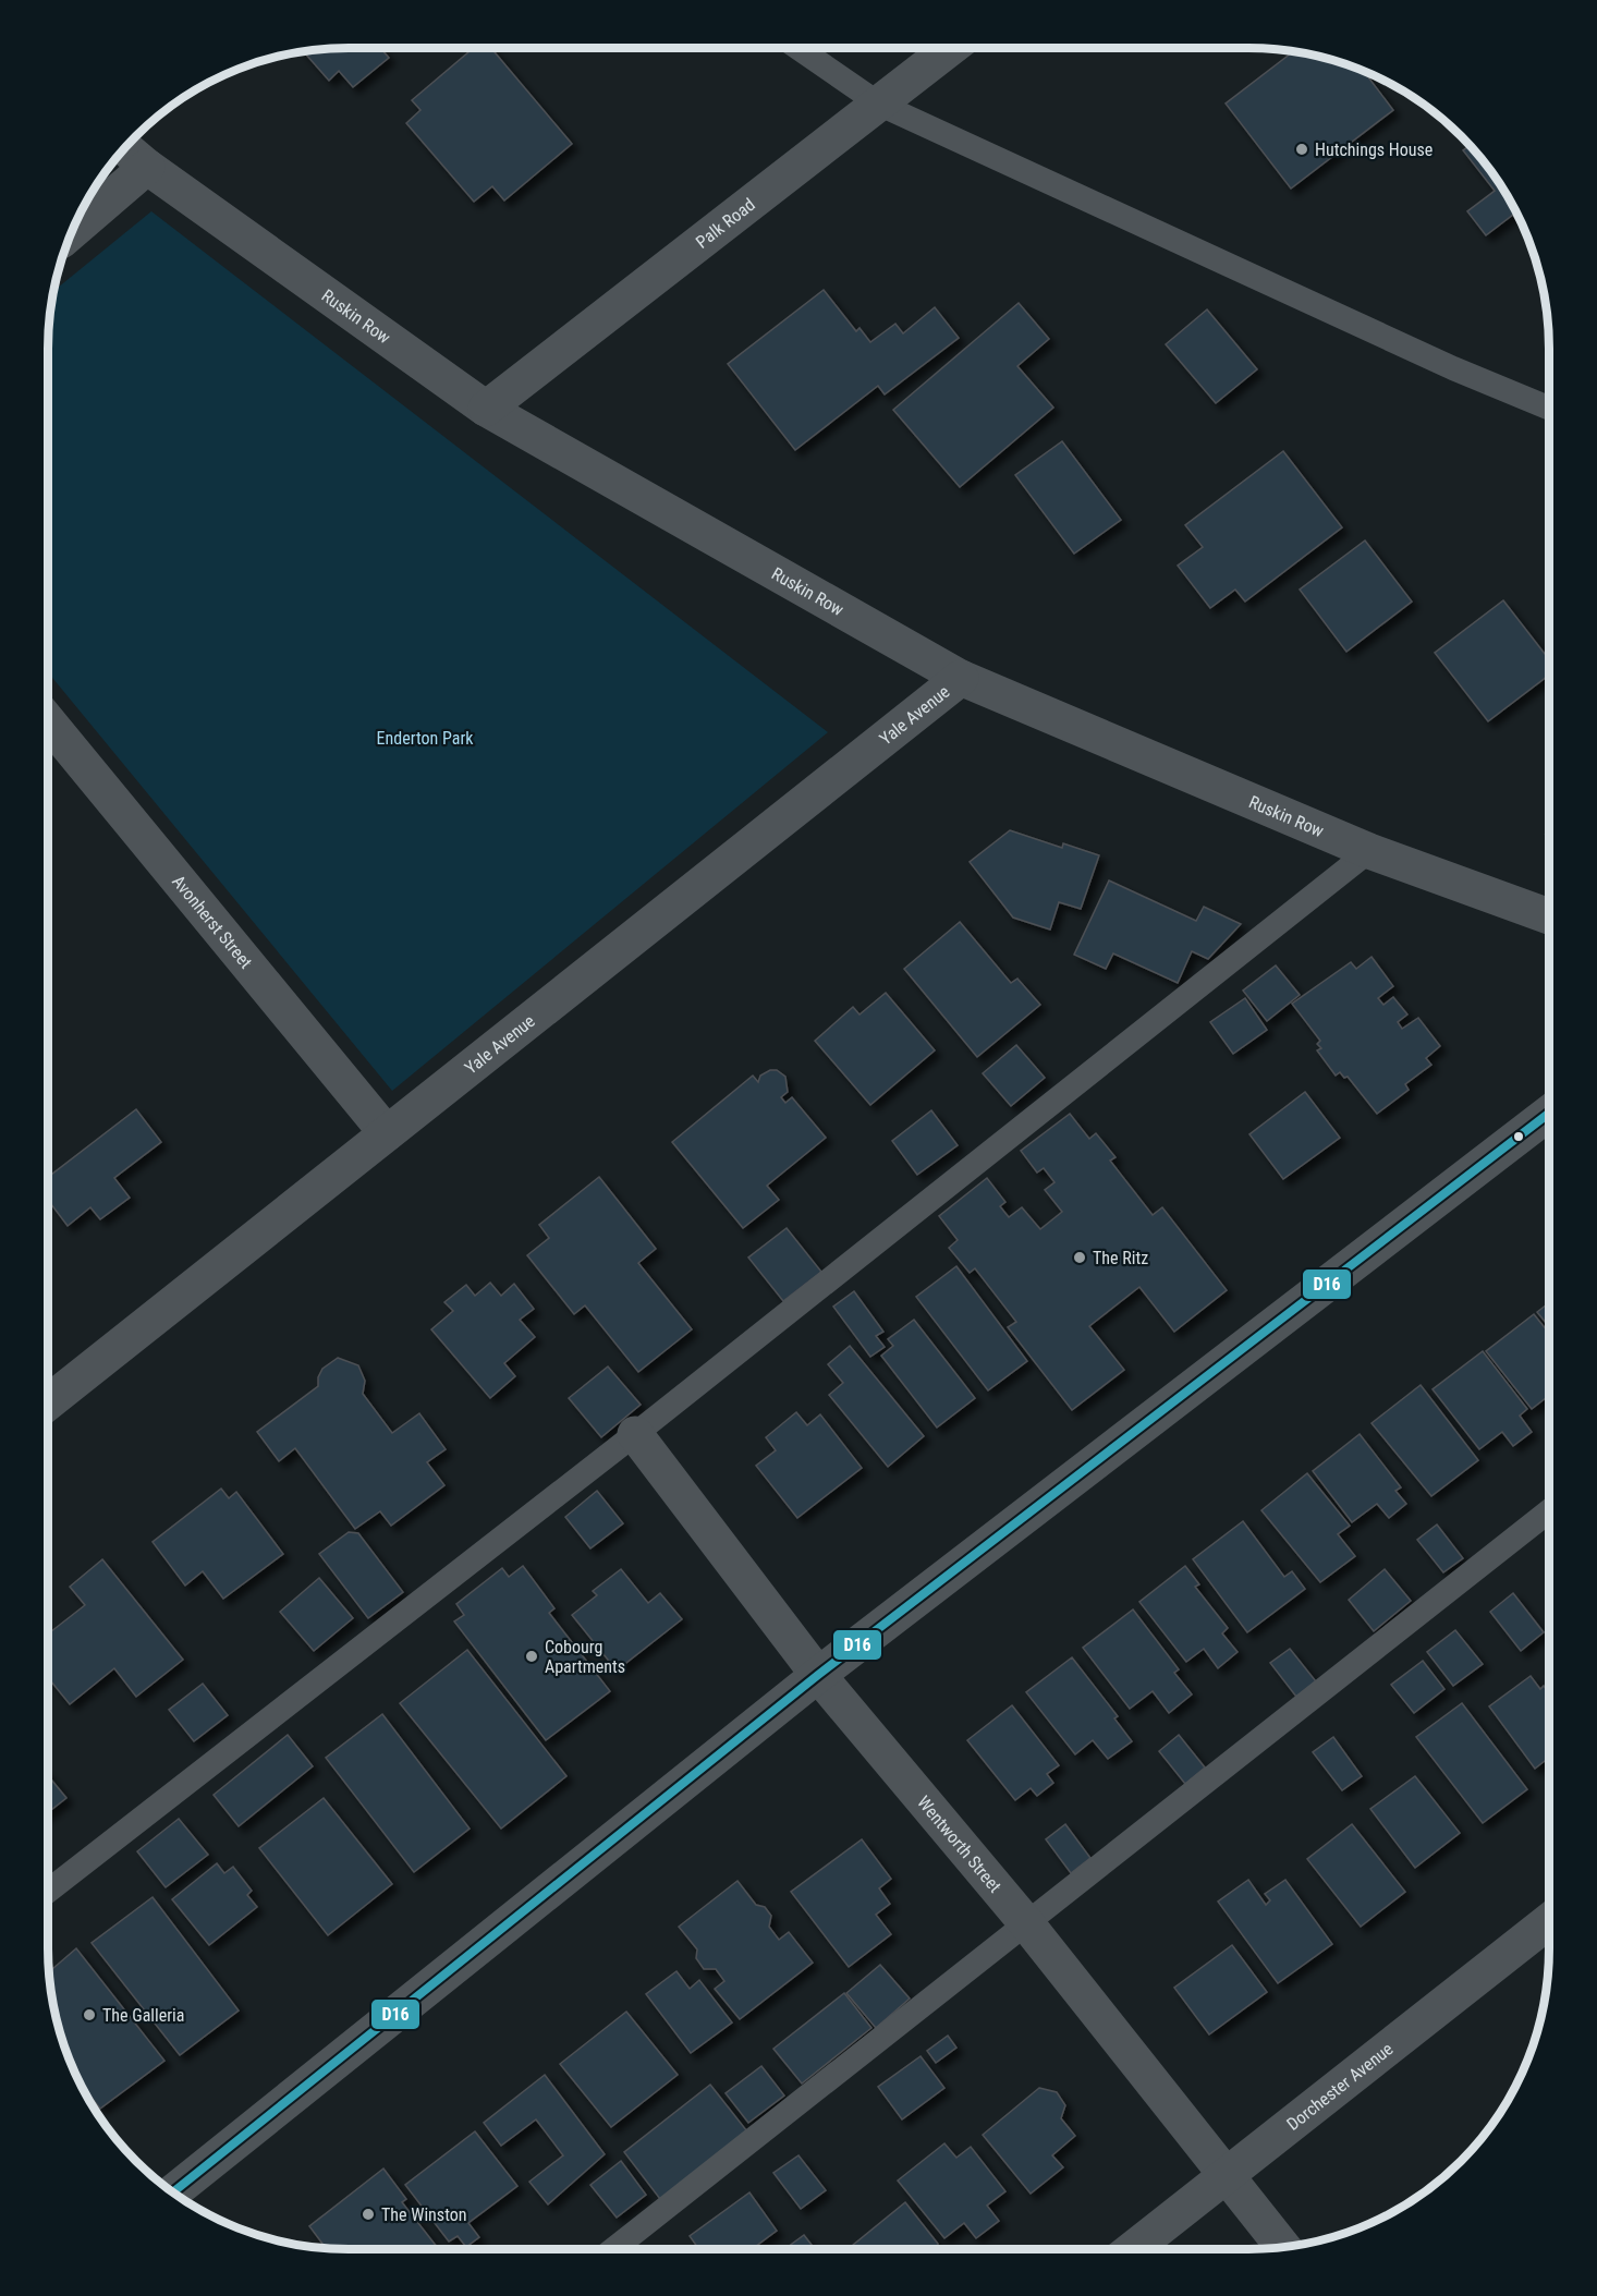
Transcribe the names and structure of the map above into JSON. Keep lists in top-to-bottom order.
{
  "streets": {
    "street": [
      "Palk Road",
      "Ruskin Row",
      "Yale Avenue",
      "Avonherst Street",
      "Wentworth Street",
      "Dorchester Avenue"
    ]
  },
  "crossings": [
    ["Palk Road", "Ruskin Row"],
    ["Ruskin Row", "Yale Avenue"],
    ["Yale Avenue", "Avonherst Street"],
    ["Wentworth Street", "Dorchester Avenue"]
  ],
  "parks": ["Enderton Park"],
  "places": [
    "Hutchings House",
    "The Ritz",
    "Cobourg Apartments",
    "The Galleria",
    "The Winston"
  ],
  "lines": ["transit line D16"]
}
